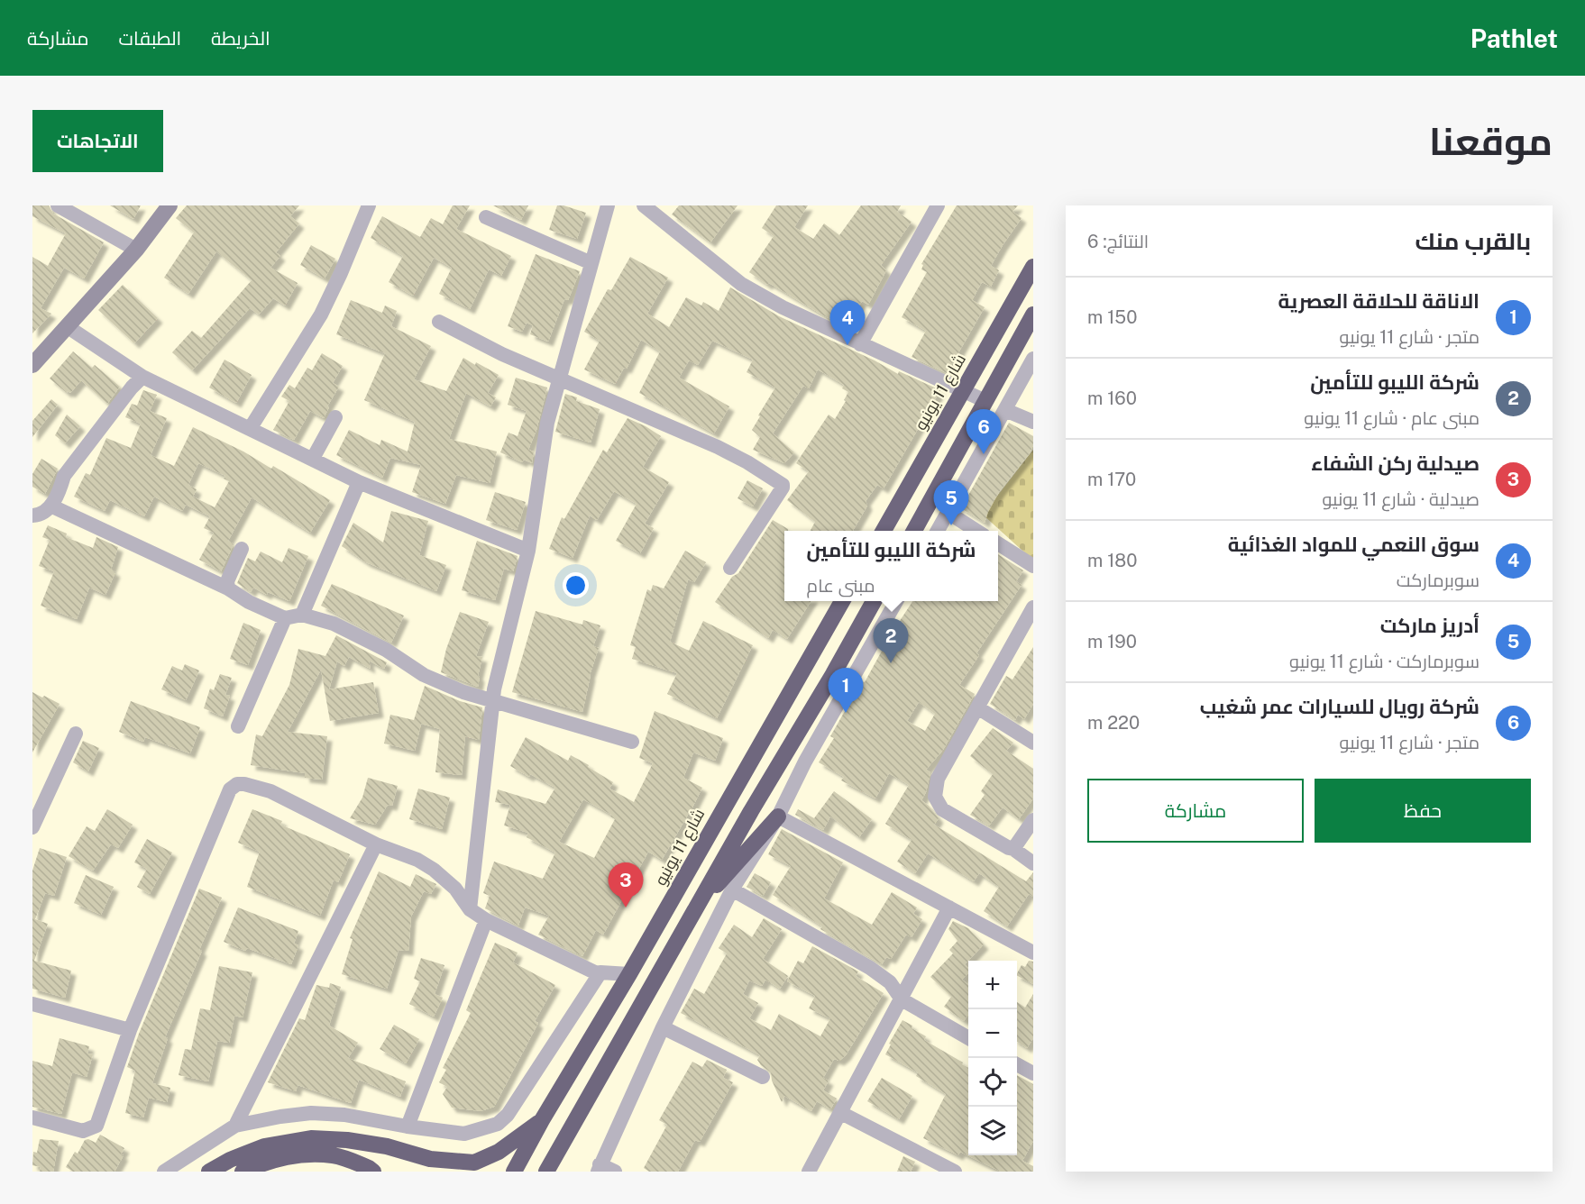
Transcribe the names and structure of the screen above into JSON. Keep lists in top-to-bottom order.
{
  "streets": {
    "highway": ["شارع 11 يونيو"]
  },
  "page": {
    "header": "Pathlet",
    "nav": ["الخريطة", "الطبقات", "مشاركة"],
    "title": "موقعنا",
    "buttons": [
      "الاتجاهات",
      ["حفظ", "مشاركة"]
    ],
    "heading": ["بالقرب منك", "النتائج: 6"],
    "list": [
      {
        "mark": "1",
        "name": "الاناقة للحلاقة العصرية",
        "note": "متجر · شارع 11 يونيو",
        "value": "150 m"
      },
      {
        "mark": "2",
        "name": "شركة الليبو للتأمين",
        "note": "مبنى عام · شارع 11 يونيو",
        "value": "160 m"
      },
      {
        "mark": "3",
        "name": "صيدلية ركن الشفاء",
        "note": "صيدلية · شارع 11 يونيو",
        "value": "170 m"
      },
      {
        "mark": "4",
        "name": "سوق النعمي للمواد الغذائية",
        "note": "سوبرماركت",
        "value": "180 m"
      },
      {
        "mark": "5",
        "name": "أدريز ماركت",
        "note": "سوبرماركت · شارع 11 يونيو",
        "value": "190 m"
      },
      {
        "mark": "6",
        "name": "شركة رويال للسيارات عمر شغيب",
        "note": "متجر · شارع 11 يونيو",
        "value": "220 m"
      }
    ],
    "pins": [
      "4",
      "6",
      "5",
      "2",
      "1",
      "3"
    ],
    "popup": ["شركة الليبو للتأمين", "مبنى عام"],
    "map_buttons": ["+", "−"]
  }
}
